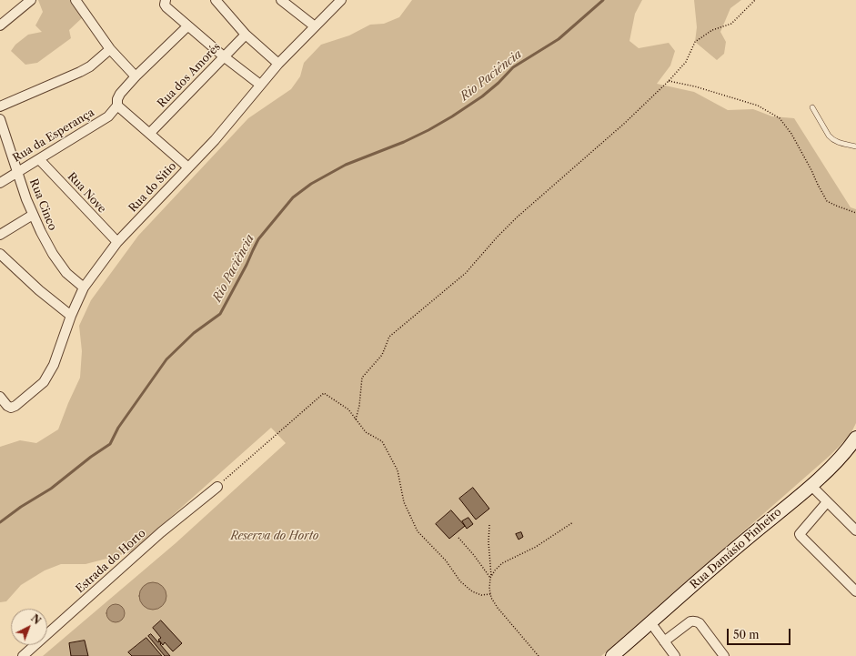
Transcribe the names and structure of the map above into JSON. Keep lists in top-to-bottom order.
{
  "streets": {
    "street": [
      "Rua dos Amorés",
      "Rua da Esperança",
      "Rua do Sítio",
      "Rua Nove",
      "Rua Cinco",
      "Rua Damásio Pinheiro",
      "Estrada do Horto"
    ]
  },
  "crossings": [
    ["Rua da Esperança", "Rua Nove"],
    ["Rua da Esperança", "Rua Cinco"],
    ["Rua do Sítio", "Rua Nove"],
    ["Rua do Sítio", "Rua Cinco"]
  ],
  "water": ["Rio Paciência"],
  "parks": ["Reserva do Horto"],
  "scale_bar": "50 m",
  "north": "top right"
}
